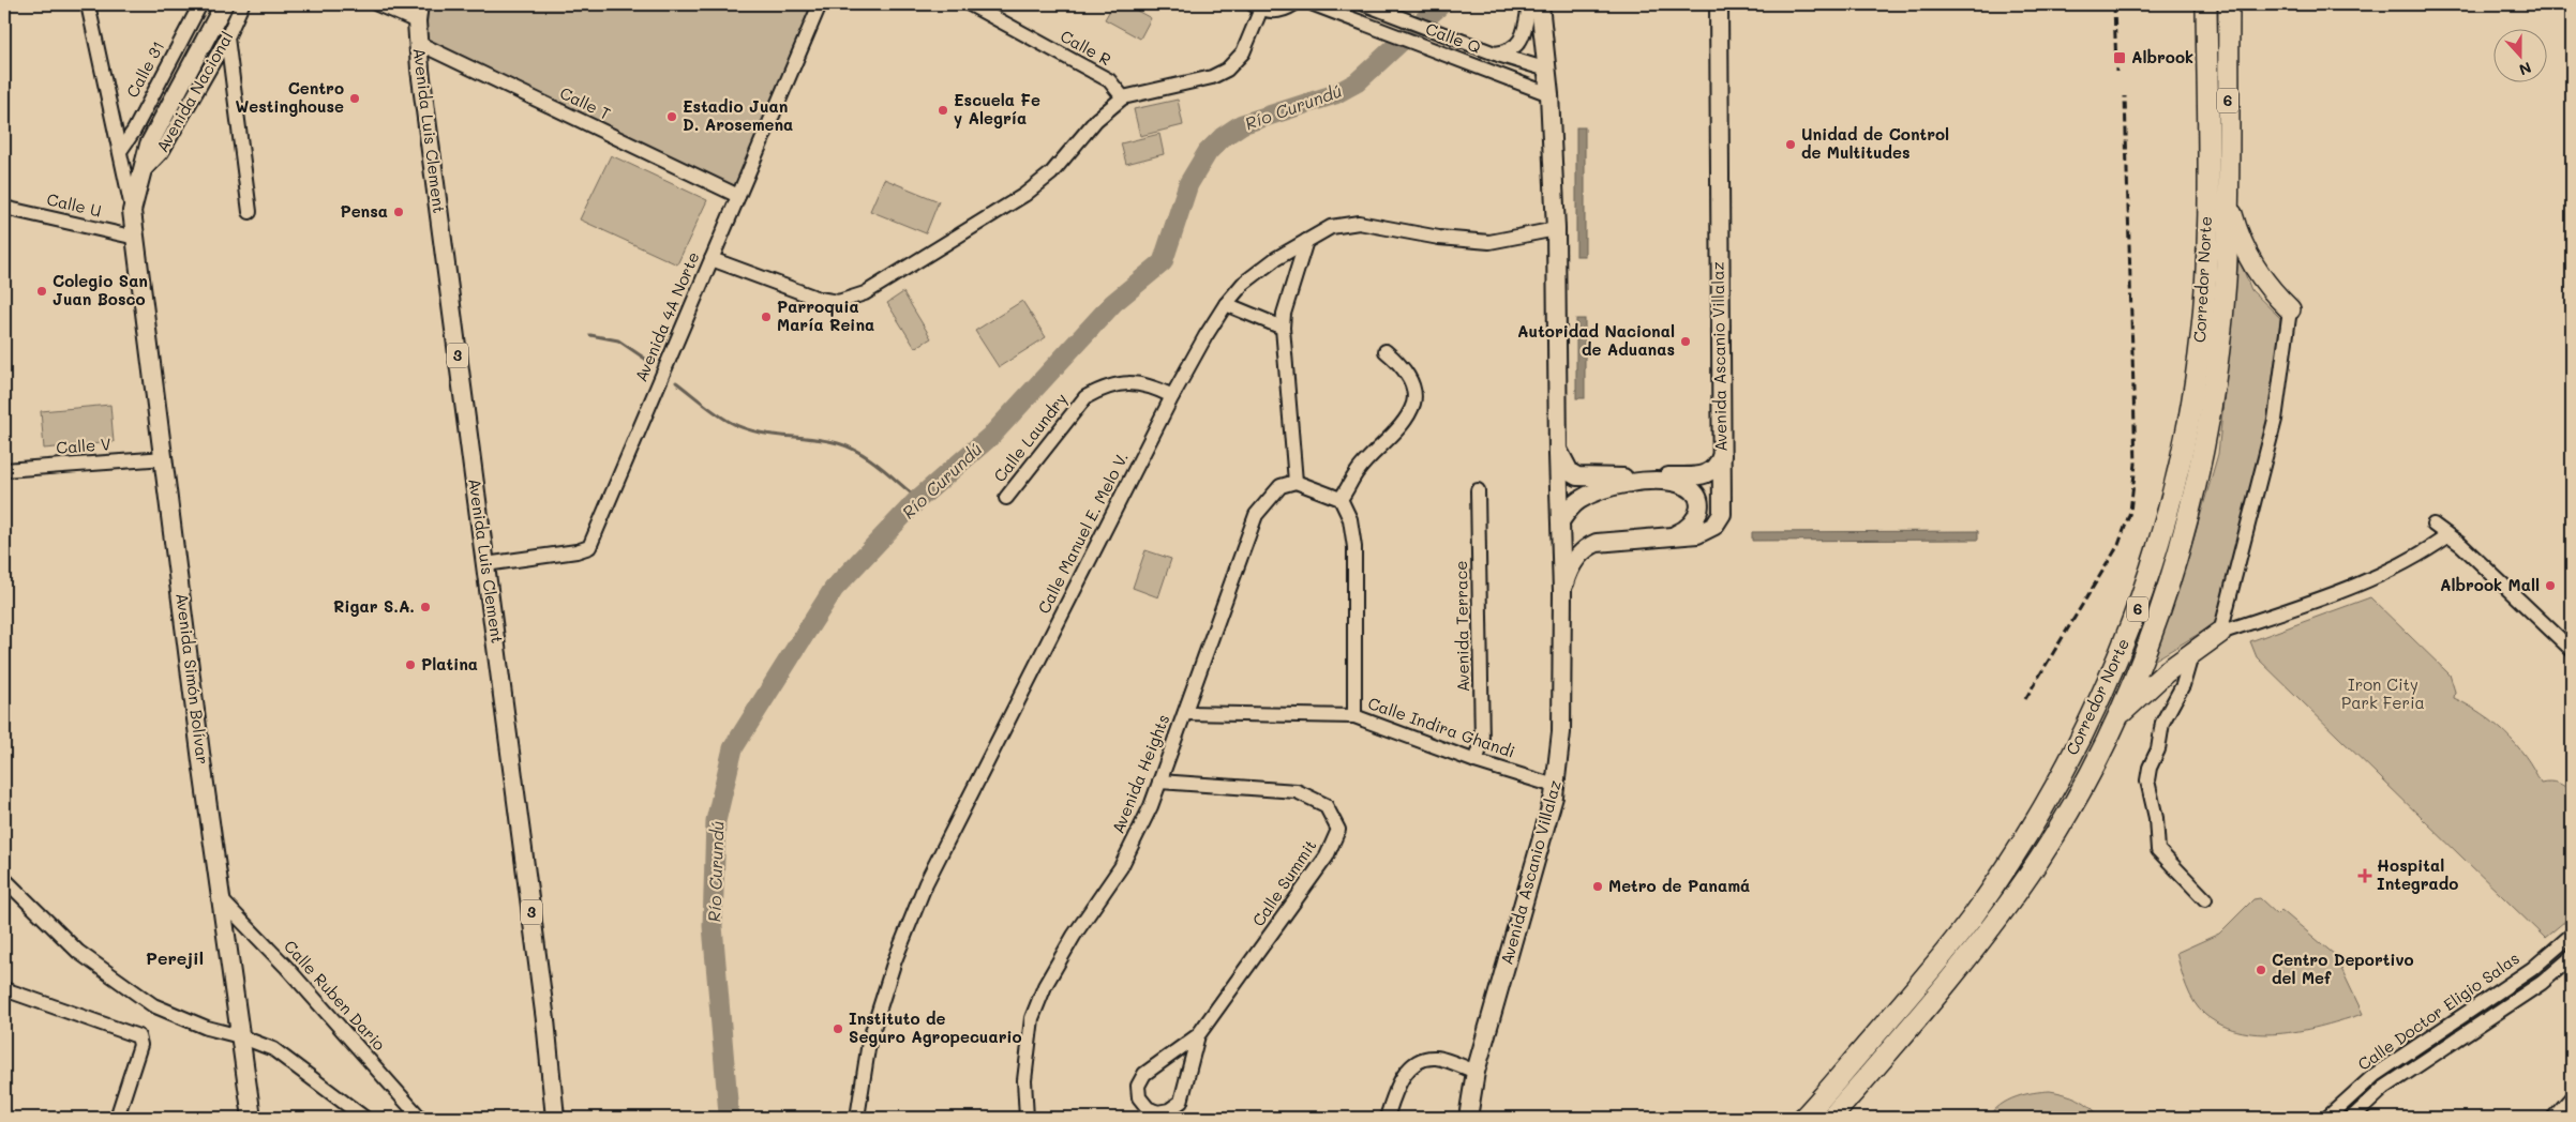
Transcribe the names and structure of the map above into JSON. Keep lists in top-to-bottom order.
{
  "streets": {
    "highway": ["6", "Corredor Norte"],
    "main road": [
      "Avenida Nacional",
      "Avenida Luis Clement",
      "3",
      "Avenida Ascanio Villalaz",
      "Avenida Simón Bolívar"
    ],
    "street": [
      "Calle Q",
      "Calle R",
      "Calle 31",
      "Calle T",
      "Calle U",
      "Avenida 4A Norte",
      "Calle Laundry",
      "Calle V",
      "Calle Manuel E. Melo V.",
      "Avenida Terrace",
      "Calle Indira Ghandi",
      "Avenida Heights",
      "Calle Summit",
      "Calle Ruben Dario",
      "Calle Doctor Eligio Salas"
    ]
  },
  "crossings": [
    ["Calle Q", "Avenida Ascanio Villalaz"],
    ["Avenida Nacional", "Calle U"],
    ["Avenida Nacional", "Avenida Simón Bolívar"],
    ["Calle T", "Avenida Luis Clement"],
    ["Calle T", "Avenida 4A Norte"],
    ["Avenida Luis Clement", "Avenida 4A Norte"],
    ["Calle U", "Avenida Simón Bolívar"],
    ["Avenida Ascanio Villalaz", "Calle Manuel E. Melo V."],
    ["Avenida Ascanio Villalaz", "Calle Indira Ghandi"],
    ["Calle Laundry", "Calle Manuel E. Melo V."],
    ["Calle V", "Avenida Simón Bolívar"],
    ["Avenida Terrace", "Calle Indira Ghandi"],
    ["Avenida Simón Bolívar", "Calle Ruben Dario"],
    ["Calle Indira Ghandi", "Avenida Heights"],
    ["Avenida Heights", "Calle Summit"]
  ],
  "districts": ["Perejil"],
  "water": ["Río Curundú"],
  "parks": ["Iron City Park Feria"],
  "places": {
    "transit": ["Albrook"],
    "other": [
      "Centro Westinghouse",
      "Escuela Fe y Alegría",
      "Estadio Juan D. Arosemena",
      "Unidad de Control de Multitudes",
      "Pensa",
      "Colegio San Juan Bosco",
      "Parroquia María Reina",
      "Autoridad Nacional de Aduanas",
      "Albrook Mall",
      "Rigar S.A.",
      "Platina",
      "Metro de Panamá",
      "Centro Deportivo del Mef",
      "Instituto de Seguro Agropecuario"
    ],
    "health": ["Hospital Integrado"]
  },
  "north": "bottom"
}
